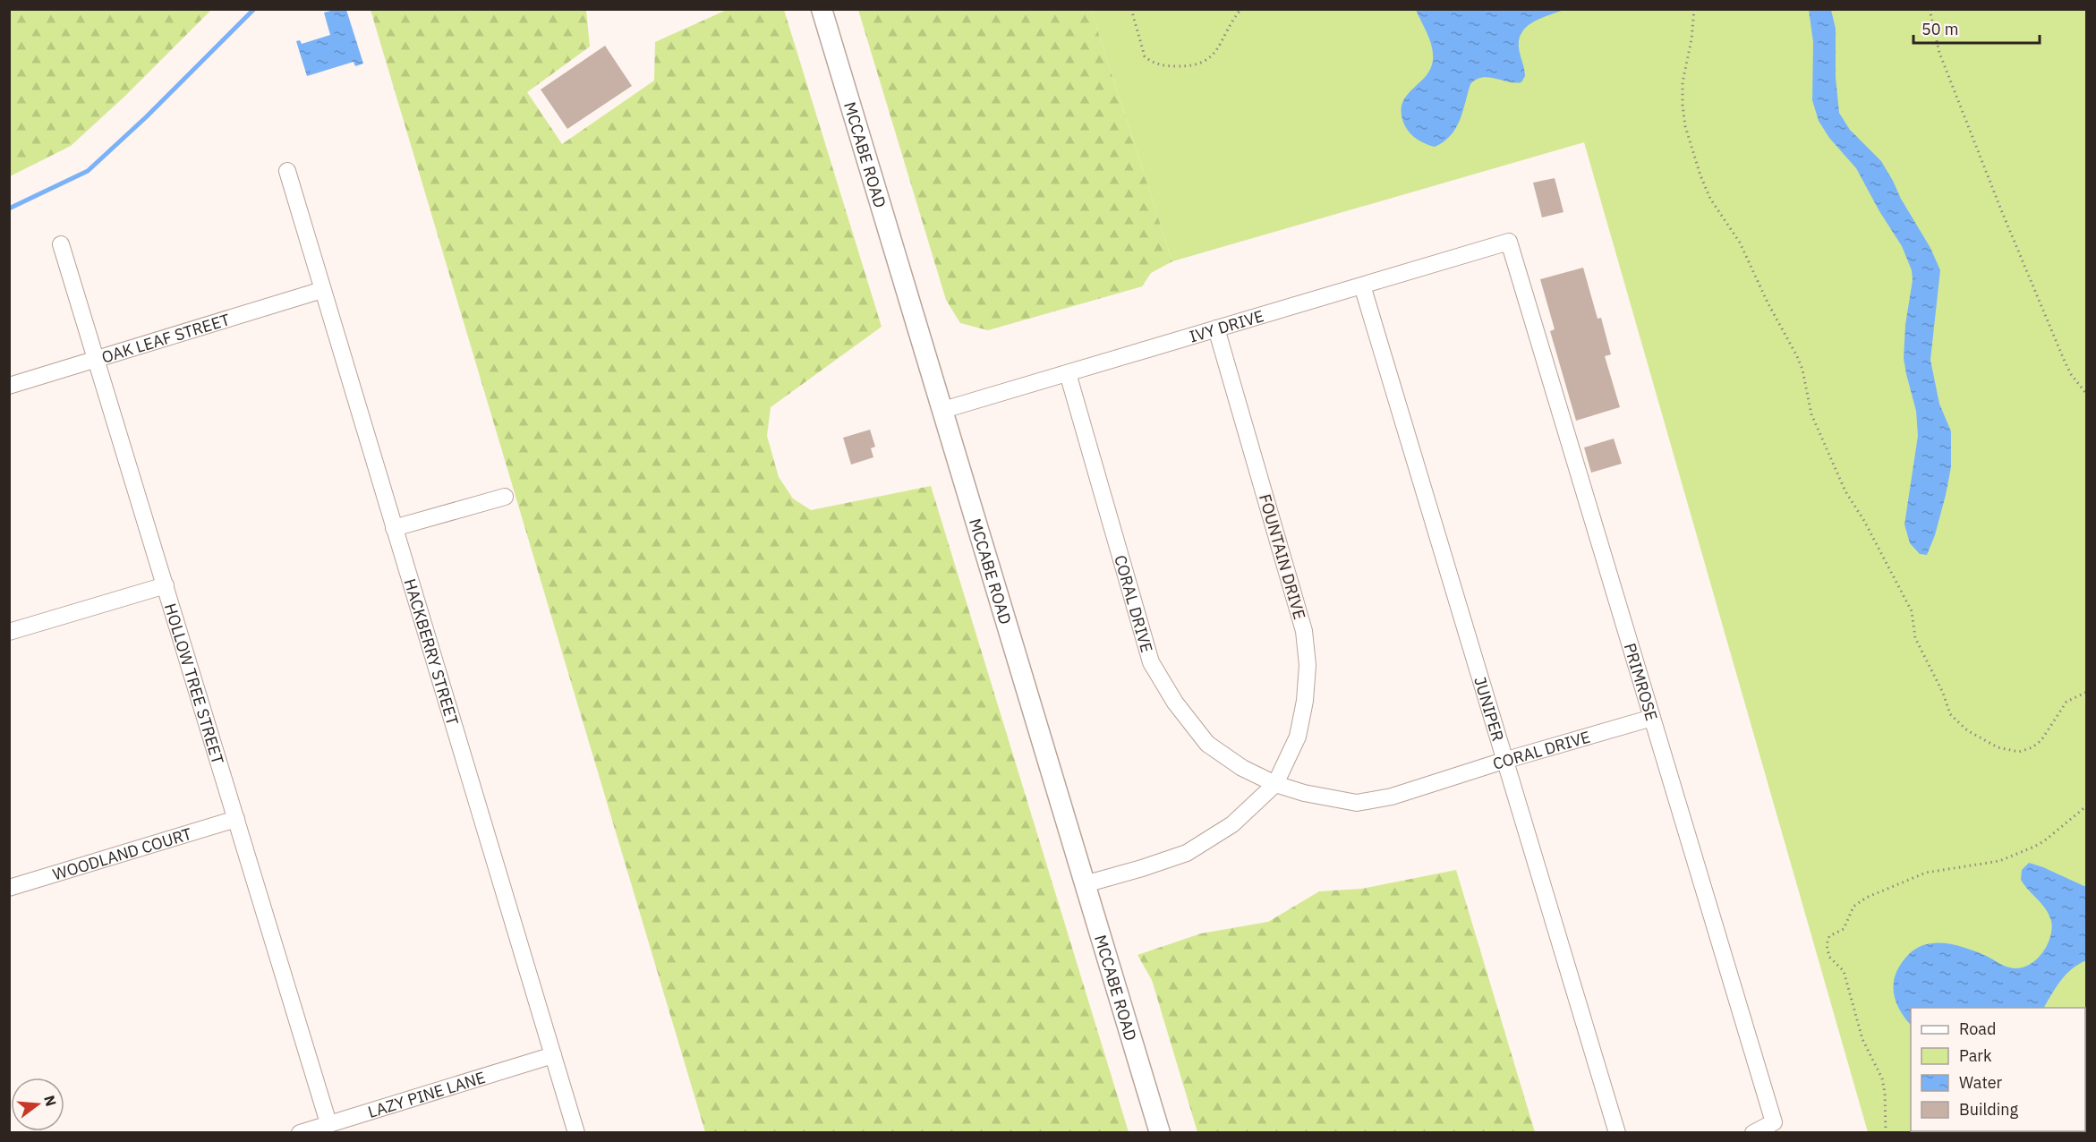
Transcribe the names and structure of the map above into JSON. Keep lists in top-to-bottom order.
{
  "streets": {
    "street": [
      "MCCABE ROAD",
      "IVY DRIVE",
      "OAK LEAF STREET",
      "FOUNTAIN DRIVE",
      "CORAL DRIVE",
      "HACKBERRY STREET",
      "PRIMROSE",
      "HOLLOW TREE STREET",
      "JUNIPER",
      "WOODLAND COURT",
      "LAZY PINE LANE"
    ]
  },
  "crossings": [
    ["MCCABE ROAD", "IVY DRIVE"],
    ["IVY DRIVE", "FOUNTAIN DRIVE"],
    ["IVY DRIVE", "CORAL DRIVE"],
    ["IVY DRIVE", "PRIMROSE"],
    ["IVY DRIVE", "JUNIPER"],
    ["OAK LEAF STREET", "HACKBERRY STREET"],
    ["OAK LEAF STREET", "HOLLOW TREE STREET"],
    ["FOUNTAIN DRIVE", "CORAL DRIVE"],
    ["CORAL DRIVE", "PRIMROSE"],
    ["CORAL DRIVE", "JUNIPER"],
    ["HACKBERRY STREET", "LAZY PINE LANE"],
    ["HOLLOW TREE STREET", "WOODLAND COURT"],
    ["HOLLOW TREE STREET", "LAZY PINE LANE"]
  ],
  "legend": [
    "Road",
    "Park",
    "Water",
    "Building"
  ],
  "scale_bar": "50 m",
  "north": "right"
}
